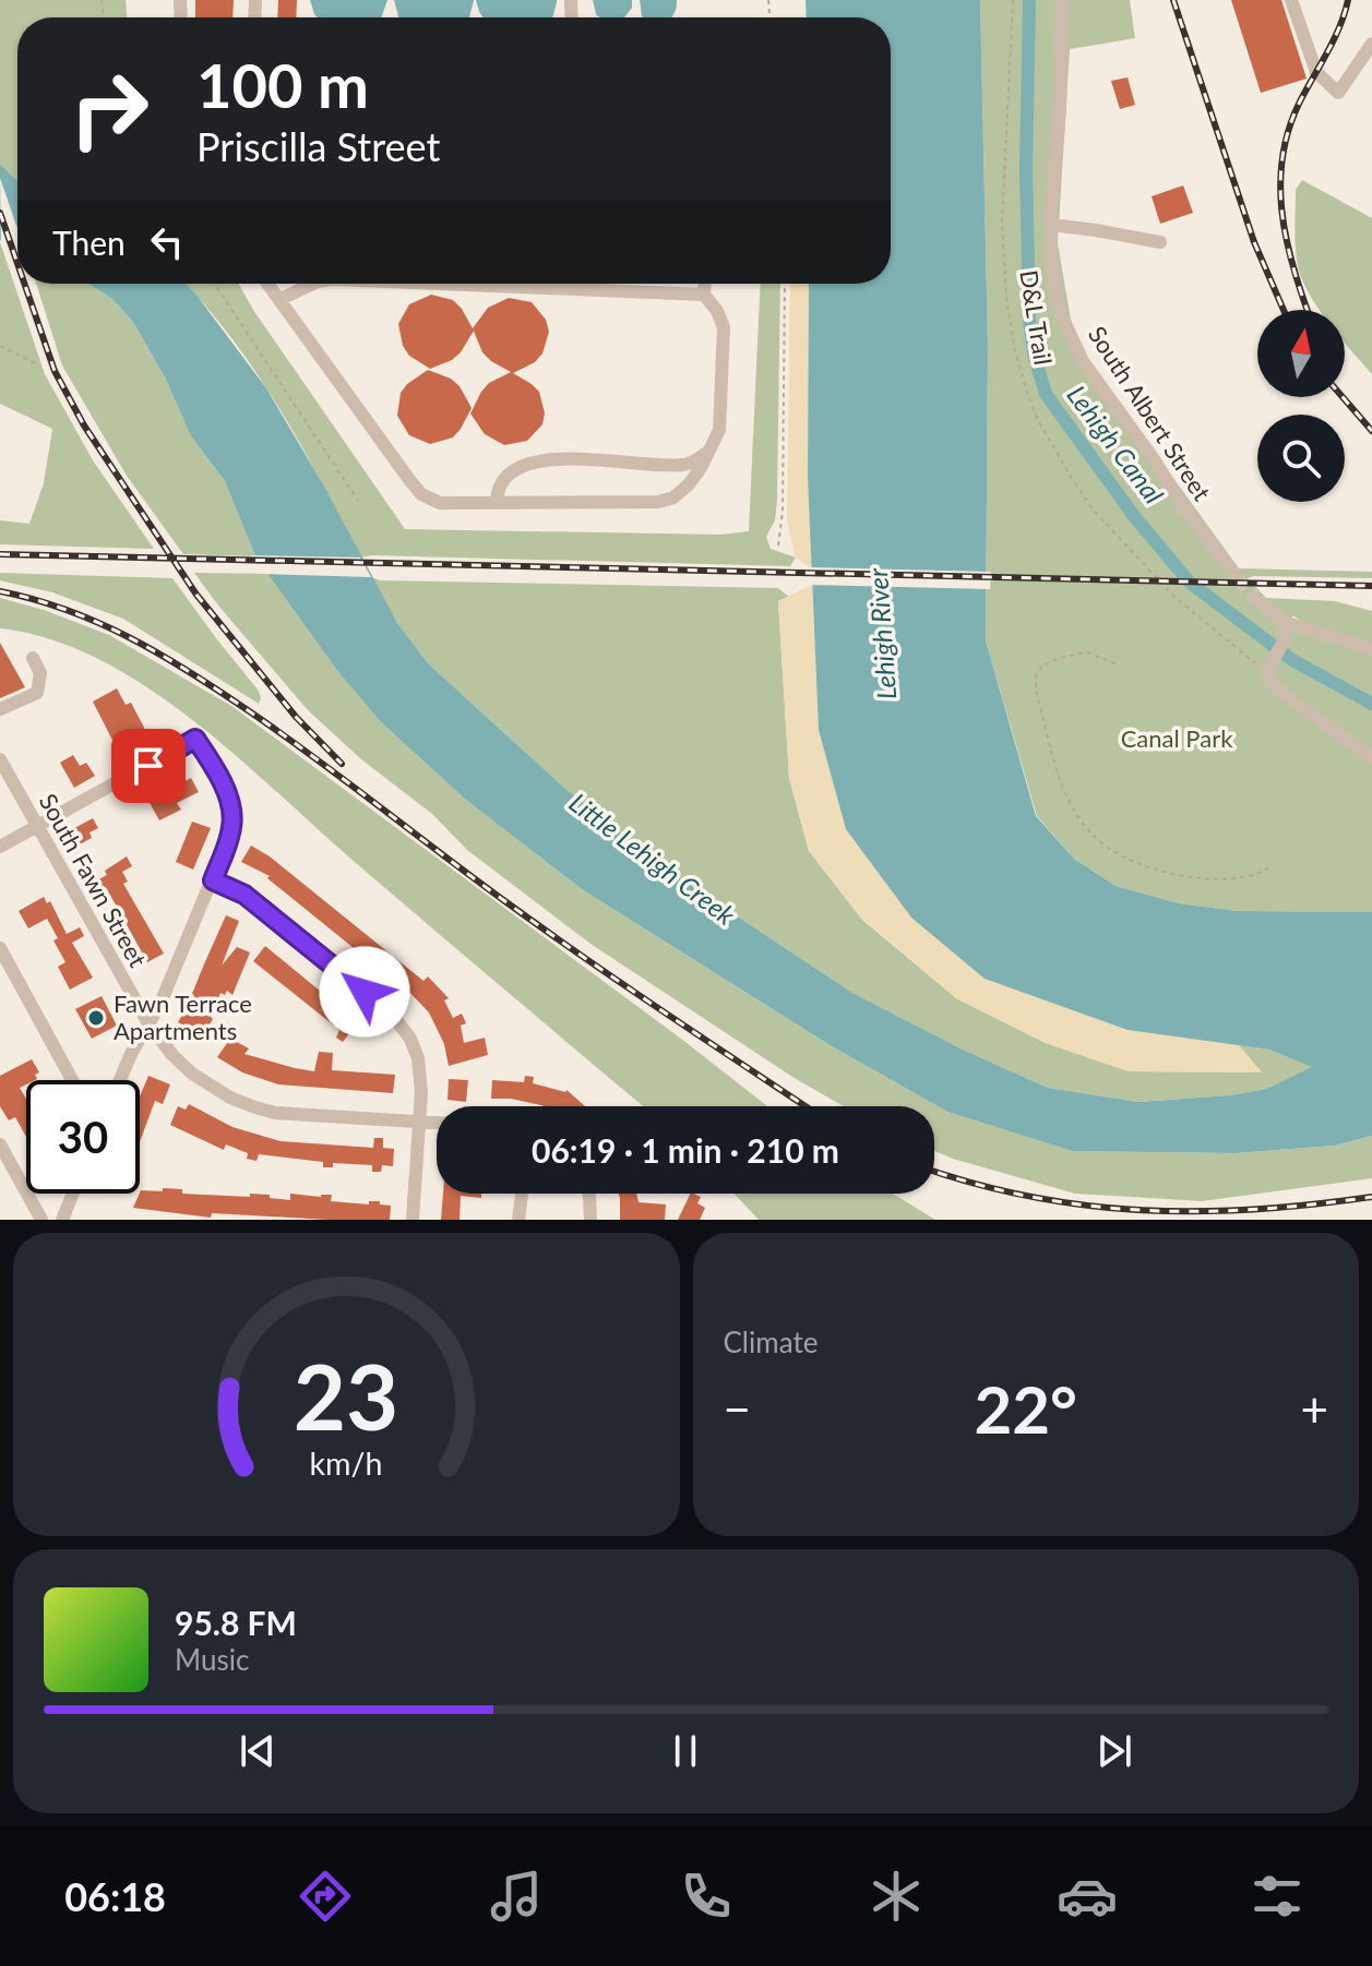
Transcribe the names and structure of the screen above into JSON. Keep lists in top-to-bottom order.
{
  "streets": {
    "street": ["South Albert Street", "South Fawn Street"],
    "path": ["D&L Trail"]
  },
  "water": ["Lehigh Canal", "Lehigh River", "Little Lehigh Creek"],
  "parks": ["Canal Park"],
  "places": ["Fawn Terrace Apartments"],
  "north": "top",
  "page": {
    "turn": ["100 m", "Priscilla Street"],
    "then": "Then",
    "limit": "30",
    "trip": "06:19 · 1 min · 210 m",
    "tile": "Climate",
    "heat": ["−", "22°", "+"],
    "song": ["95.8 FM", "Music"],
    "tabs": "06:18",
    "gauge": ["23", "km/h"]
  }
}
